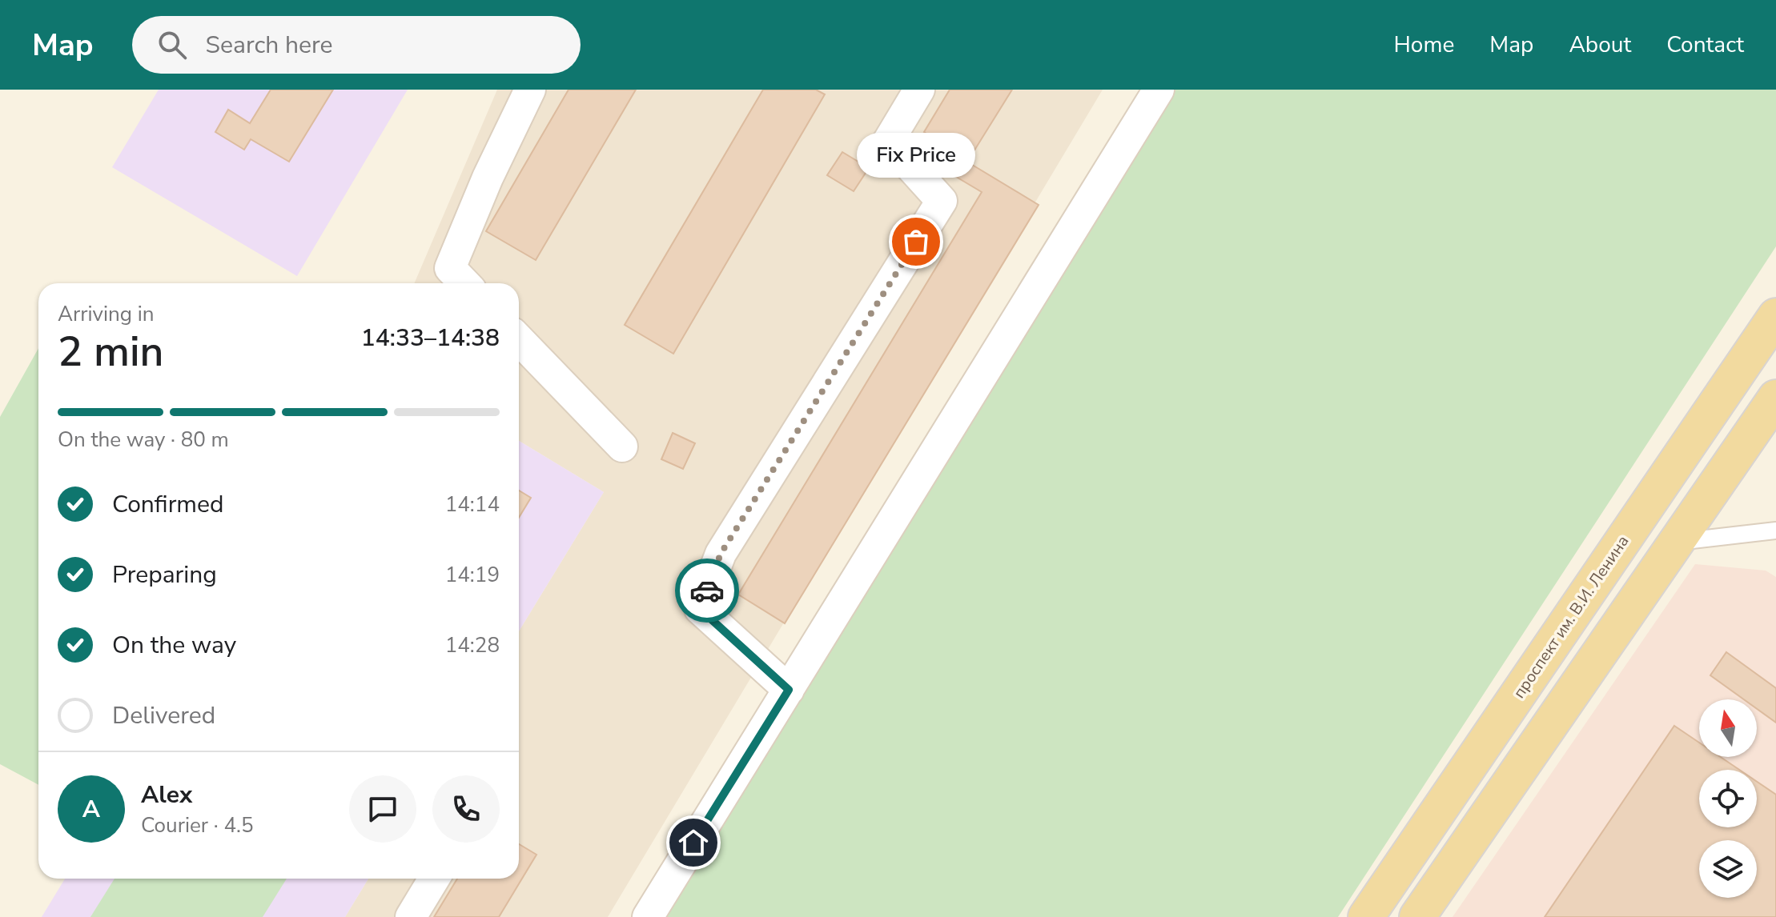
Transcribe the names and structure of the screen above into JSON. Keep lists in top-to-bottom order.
{
  "streets": {
    "main road": ["проспект им. В.И. Ленина"]
  },
  "places": ["Fix Price"],
  "north": "top",
  "page": {
    "header": "Map",
    "search": "Search here",
    "nav": [
      "Home",
      "Map",
      "About",
      "Contact"
    ],
    "bubble": "Fix Price",
    "heading": ["2 min", "Arriving in", "14:33–14:38"],
    "panel": ["Alex", "Courier · 4.5"],
    "bar": "On the way · 80 m",
    "list": [
      ["Confirmed", "14:14"],
      ["Preparing", "14:19"],
      ["On the way", "14:28"],
      "Delivered"
    ],
    "round": "A"
  }
}
